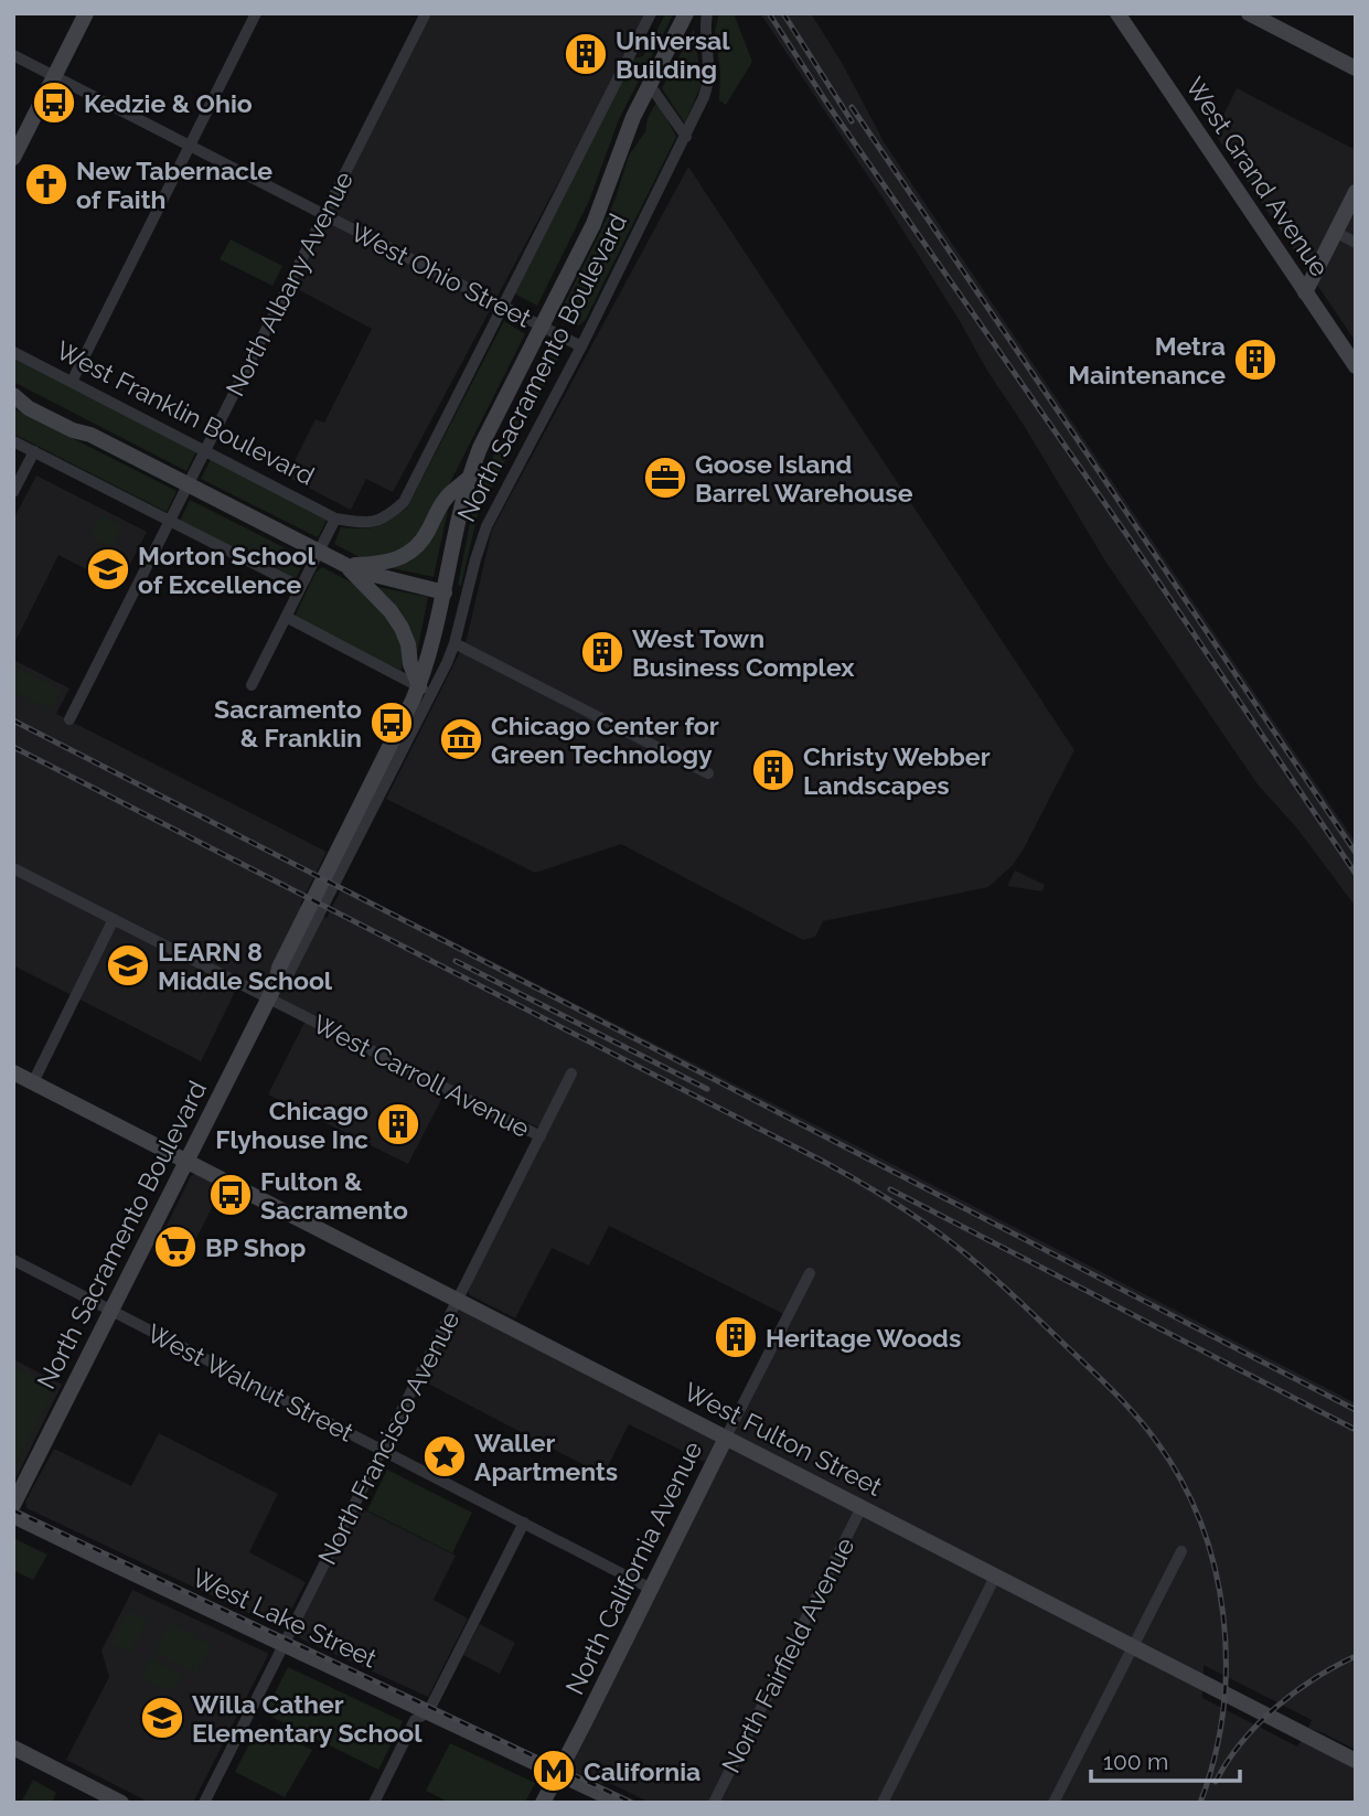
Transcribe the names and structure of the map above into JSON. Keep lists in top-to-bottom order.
{
  "streets": {
    "street": [
      "West Grand Avenue",
      "West Ohio Street",
      "North Albany Avenue",
      "North Sacramento Boulevard",
      "West Franklin Boulevard",
      "West Carroll Avenue",
      "West Walnut Street",
      "North Francisco Avenue",
      "West Fulton Street",
      "North California Avenue",
      "West Lake Street",
      "North Fairfield Avenue"
    ]
  },
  "crossings": [
    ["West Ohio Street", "North Albany Avenue"],
    ["West Ohio Street", "North Sacramento Boulevard"],
    ["North Albany Avenue", "West Franklin Boulevard"],
    ["North Sacramento Boulevard", "West Carroll Avenue"],
    ["North Sacramento Boulevard", "West Walnut Street"],
    ["North Sacramento Boulevard", "West Fulton Street"],
    ["North Sacramento Boulevard", "West Lake Street"],
    ["West Carroll Avenue", "North Francisco Avenue"],
    ["West Walnut Street", "North Francisco Avenue"],
    ["West Walnut Street", "North California Avenue"],
    ["North Francisco Avenue", "West Fulton Street"],
    ["North Francisco Avenue", "West Lake Street"],
    ["West Fulton Street", "North California Avenue"],
    ["West Fulton Street", "North Fairfield Avenue"],
    ["North California Avenue", "West Lake Street"]
  ],
  "places": {
    "building": [
      "Universal Building",
      "Metra Maintenance",
      "West Town Business Complex",
      "Christy Webber Landscapes",
      "Chicago Flyhouse Inc",
      "Heritage Woods"
    ],
    "bus stop": ["Kedzie & Ohio", "Sacramento & Franklin", "Fulton & Sacramento"],
    "church": ["New Tabernacle of Faith"],
    "office": ["Goose Island Barrel Warehouse"],
    "school or university": ["Morton School of Excellence", "LEARN 8 Middle School", "Willa Cather Elementary School"],
    "museum": ["Chicago Center for Green Technology"],
    "supermarket": ["BP Shop"],
    "place": ["Waller Apartments"],
    "metro station": ["California"]
  },
  "scale_bar": "100 m"
}
